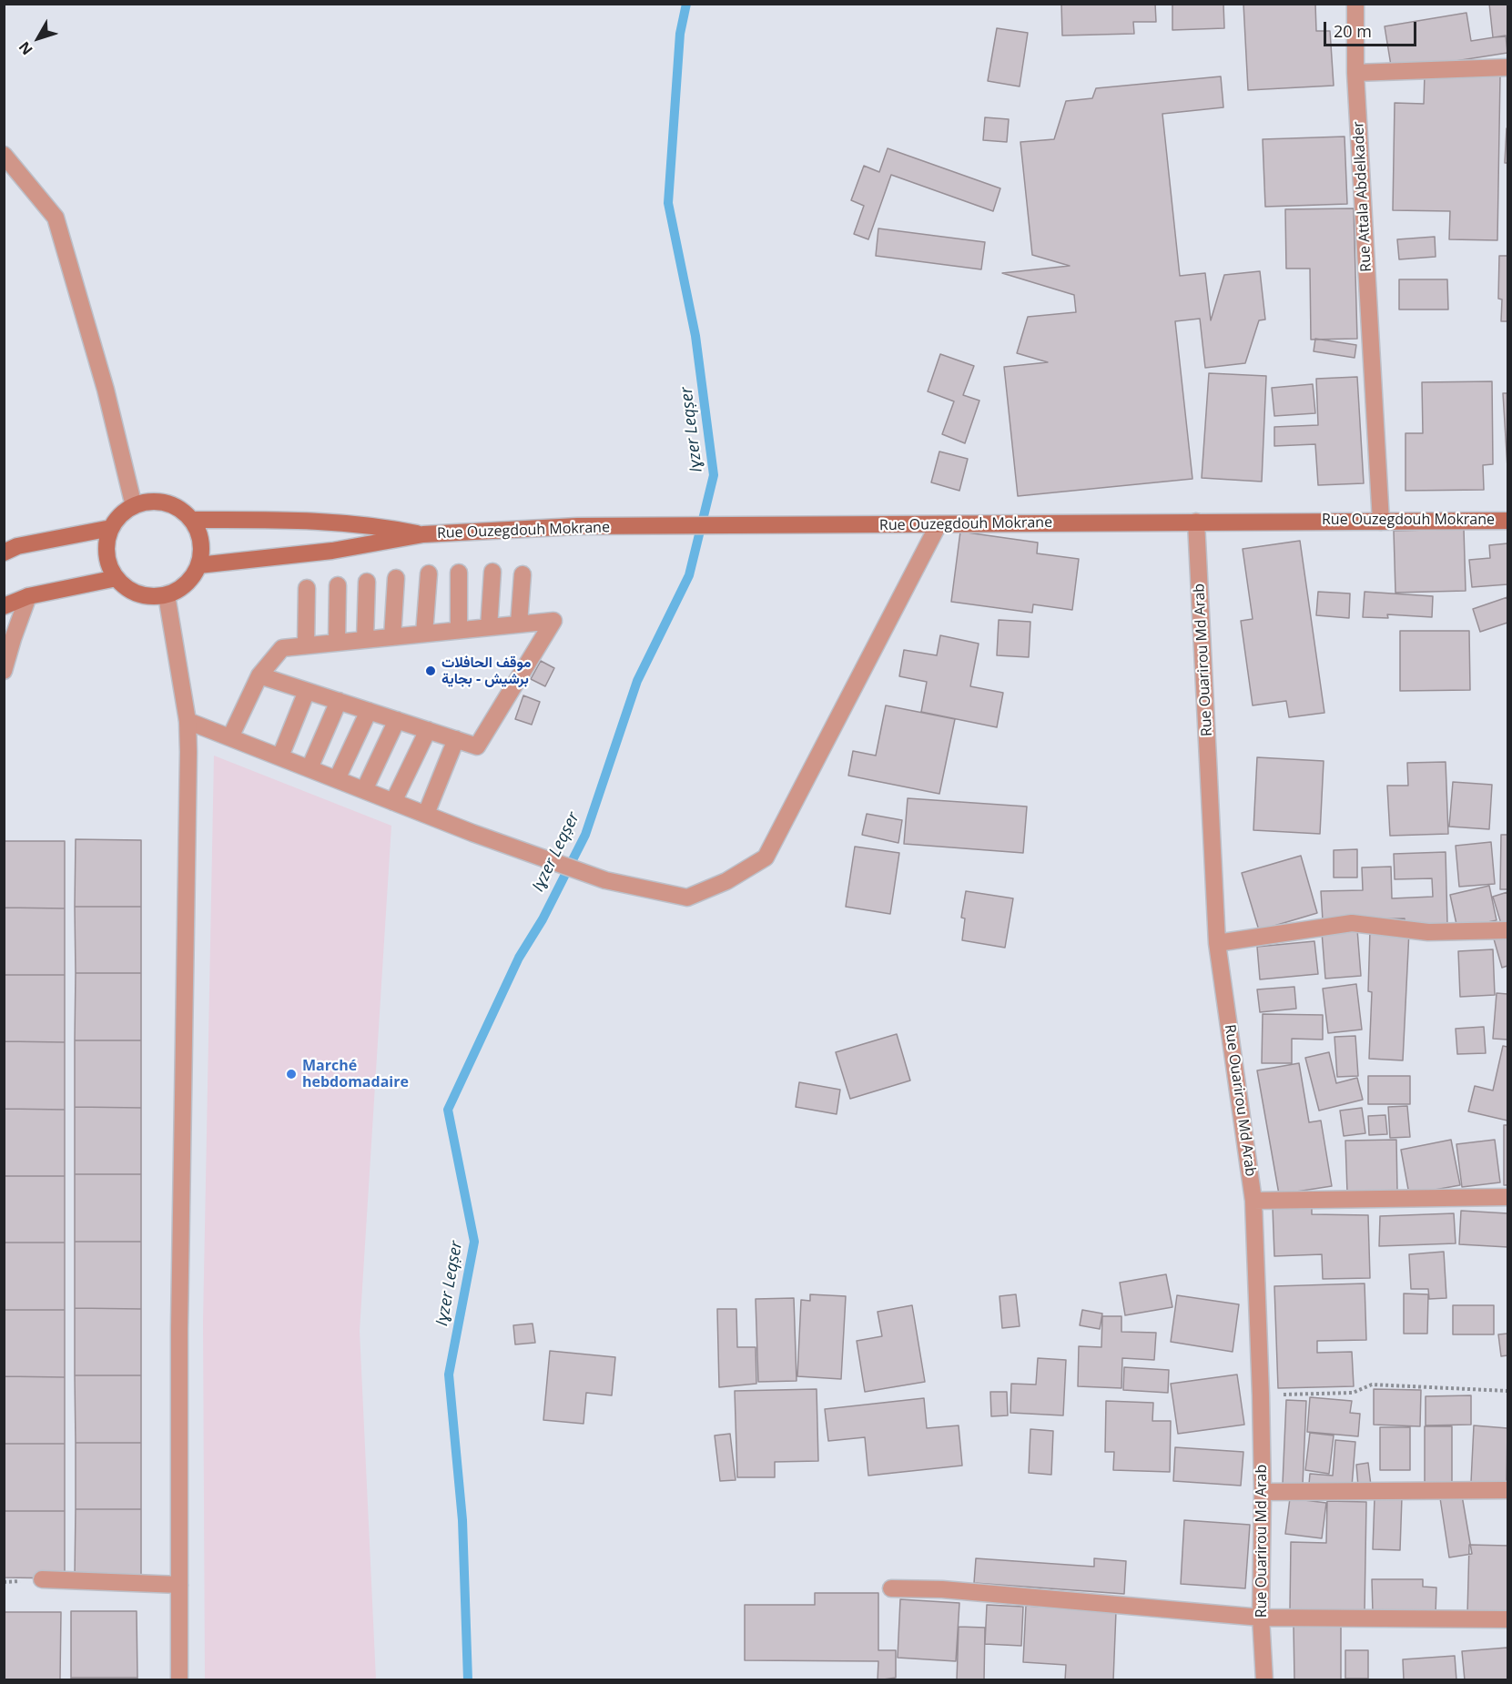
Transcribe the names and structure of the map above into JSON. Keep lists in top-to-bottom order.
{
  "streets": {
    "main road": ["Rue Ouzegdouh Mokrane"],
    "street": ["Rue Attala Abdelkader", "Rue Ouarirou Md Arab"]
  },
  "crossings": [
    ["Rue Attala Abdelkader", "Rue Ouzegdouh Mokrane"],
    ["Rue Ouzegdouh Mokrane", "Rue Ouarirou Md Arab"]
  ],
  "water": ["Iɣzer Leqṣer"],
  "places": ["موقف الحافلات برشيش - بجاية", "Marché hebdomadaire"],
  "scale_bar": "20 m",
  "north": "bottom left"
}
